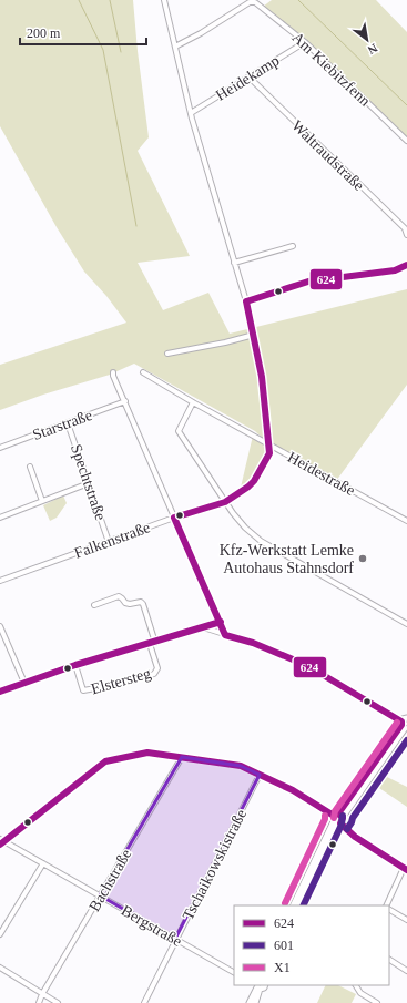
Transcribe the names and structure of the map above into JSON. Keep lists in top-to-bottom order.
{
  "streets": {
    "street": [
      "Am Kiebitzfenn",
      "Heidekamp",
      "Waltraudstraße",
      "Starstraße",
      "Heidestraße",
      "Spechtstraße",
      "Falkenstraße",
      "Elstersteg",
      "Tschaikowskistraße",
      "Bachstraße",
      "Bergstraße"
    ]
  },
  "crossings": [
    ["Am Kiebitzfenn", "Heidekamp"],
    ["Heidekamp", "Waltraudstraße"],
    ["Starstraße", "Spechtstraße"],
    ["Heidestraße", "Falkenstraße"],
    ["Spechtstraße", "Falkenstraße"],
    ["Tschaikowskistraße", "Bergstraße"],
    ["Bachstraße", "Bergstraße"]
  ],
  "places": ["Kfz-Werkstatt Lemke Autohaus Stahnsdorf"],
  "lines": ["transit line 624", "transit line X1", "transit line 601"],
  "legend": ["624", "601", "X1"],
  "scale_bar": "200 m",
  "north": "bottom right"
}
